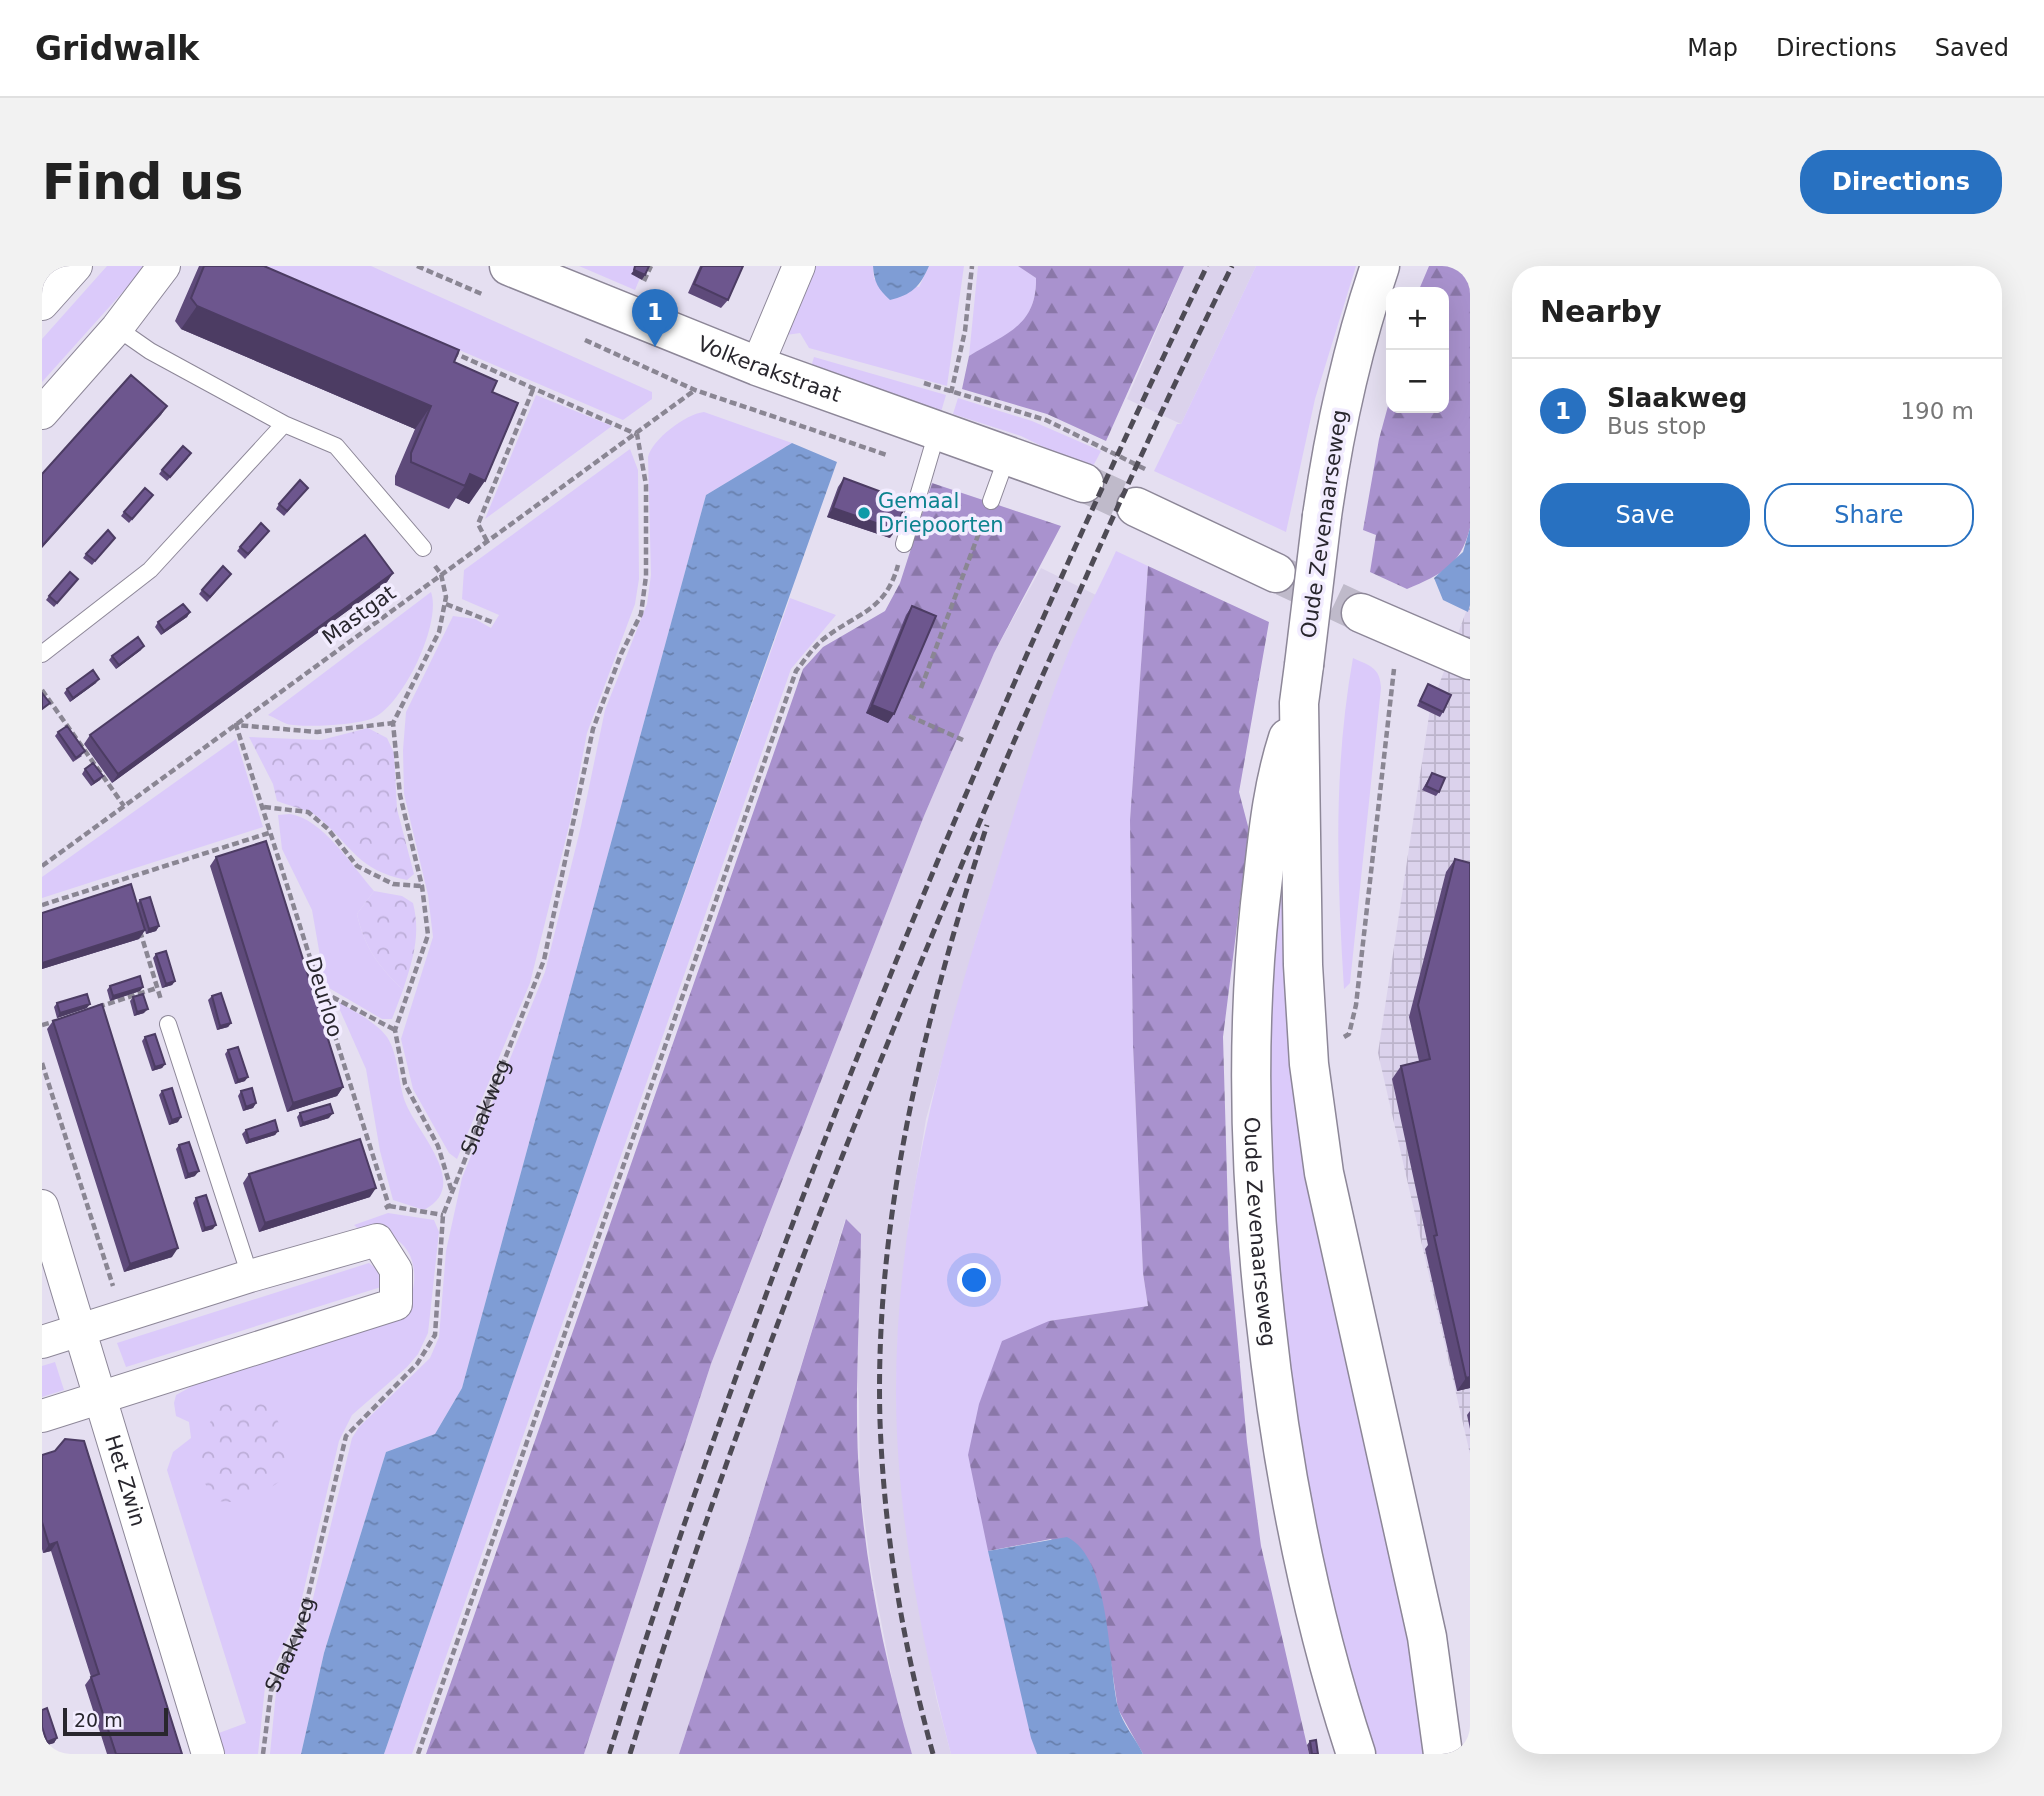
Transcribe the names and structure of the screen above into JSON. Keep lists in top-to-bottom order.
{
  "streets": {
    "street": ["Volkerakstraat", "Oude Zevenaarseweg", "Het Zwin"],
    "path": ["Mastgat", "Deurloo", "Slaakweg"]
  },
  "crossings": [
    ["Volkerakstraat", "Mastgat"],
    ["Mastgat", "Deurloo"],
    ["Mastgat", "Slaakweg"]
  ],
  "places": ["Gemaal Driepoorten"],
  "scale_bar": "20 m",
  "page": {
    "header": "Gridwalk",
    "nav": ["Map", "Directions", "Saved"],
    "buttons": [
      "Directions",
      ["Save", "Share"]
    ],
    "title": "Find us",
    "heading": "Nearby",
    "map_buttons": ["+", "−"],
    "pins": "1",
    "list": [
      {
        "mark": "1",
        "name": "Slaakweg",
        "note": "Bus stop",
        "value": "190 m"
      }
    ],
    "scale": "20 m"
  }
}
